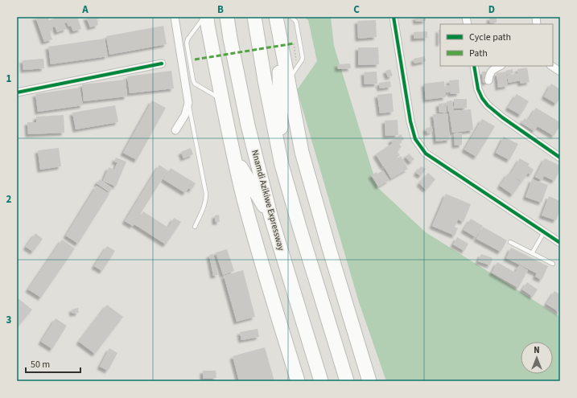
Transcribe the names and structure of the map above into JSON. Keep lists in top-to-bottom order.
{
  "streets": {
    "highway": ["Nnamdi Azikiwe Expressway"]
  },
  "legend": ["Cycle path", "Path"],
  "scale_bar": "50 m",
  "north": "top",
  "grid": {
    "columns": [
      "A",
      "B",
      "C",
      "D"
    ],
    "rows": ["1", "2", "3"]
  }
}
